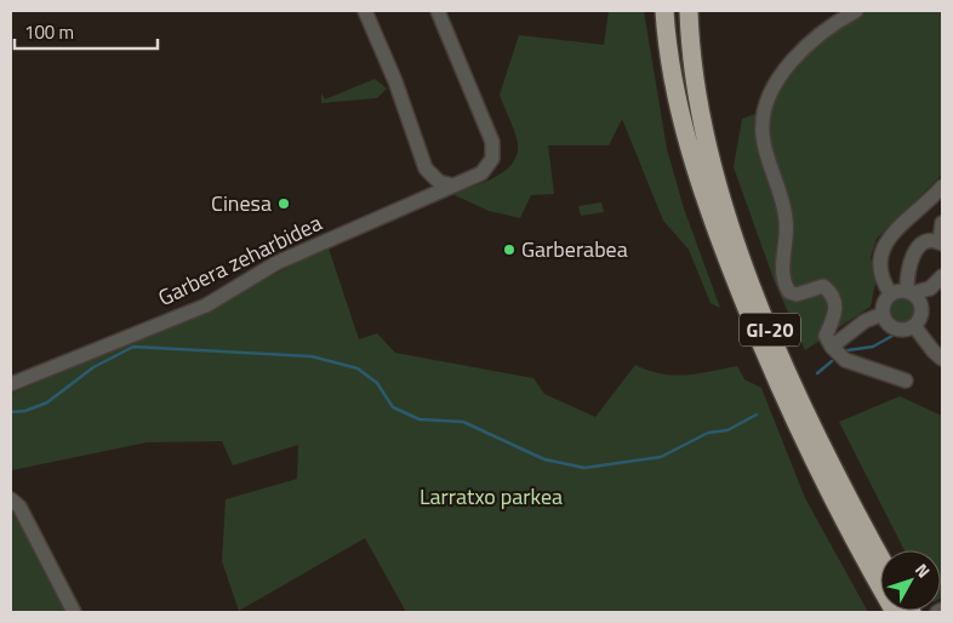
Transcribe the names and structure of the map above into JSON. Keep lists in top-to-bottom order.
{
  "streets": {
    "highway": ["GI-20"],
    "street": ["Garbera zeharbidea"]
  },
  "parks": ["Larratxo parkea"],
  "places": ["Cinesa", "Garberabea"],
  "scale_bar": "100 m",
  "north": "top right"
}
